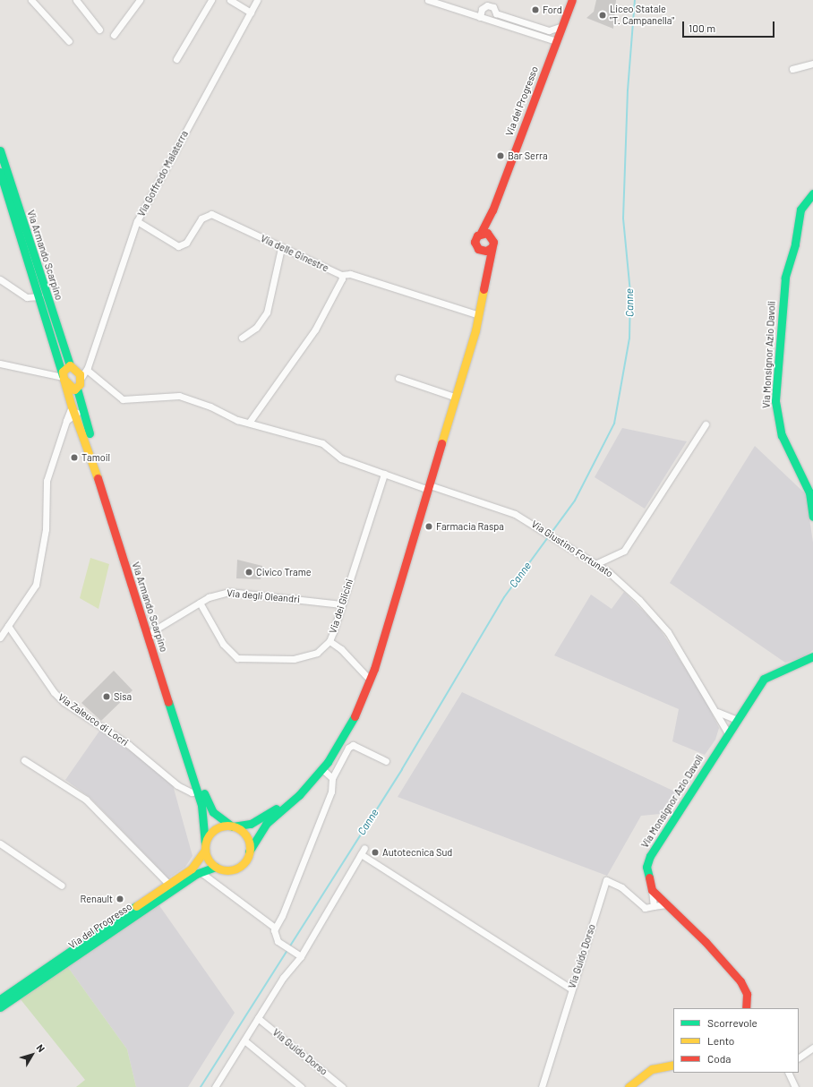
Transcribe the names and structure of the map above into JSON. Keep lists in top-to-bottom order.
{
  "streets": {
    "street": [
      "Via del Progresso",
      "Via Goffredo Malaterra",
      "Via delle Ginestre",
      "Via Armando Scarpino",
      "Via Monsignor Azio Davoli",
      "Via Giustino Fortunato",
      "Via degli Oleandri",
      "Via dei Glicini",
      "Via Zaleuco di Locri",
      "Via Guido Dorso"
    ]
  },
  "crossings": [
    ["Via del Progresso", "Via Armando Scarpino"],
    ["Via Goffredo Malaterra", "Via delle Ginestre"],
    ["Via Goffredo Malaterra", "Via Armando Scarpino"],
    ["Via Goffredo Malaterra", "Via Giustino Fortunato"],
    ["Via Armando Scarpino", "Via degli Oleandri"],
    ["Via Armando Scarpino", "Via Zaleuco di Locri"],
    ["Via Monsignor Azio Davoli", "Via Giustino Fortunato"],
    ["Via Giustino Fortunato", "Via dei Glicini"],
    ["Via degli Oleandri", "Via dei Glicini"]
  ],
  "water": ["Canne"],
  "places": [
    "Ford",
    "Liceo Statale \"T. Campanella\"",
    "Bar Serra",
    "Tamoil",
    "Farmacia Raspa",
    "Civico Trame",
    "Sisa",
    "Autotecnica Sud",
    "Renault"
  ],
  "legend": ["Scorrevole", "Lento", "Coda"],
  "scale_bar": "100 m",
  "north": "top right"
}
